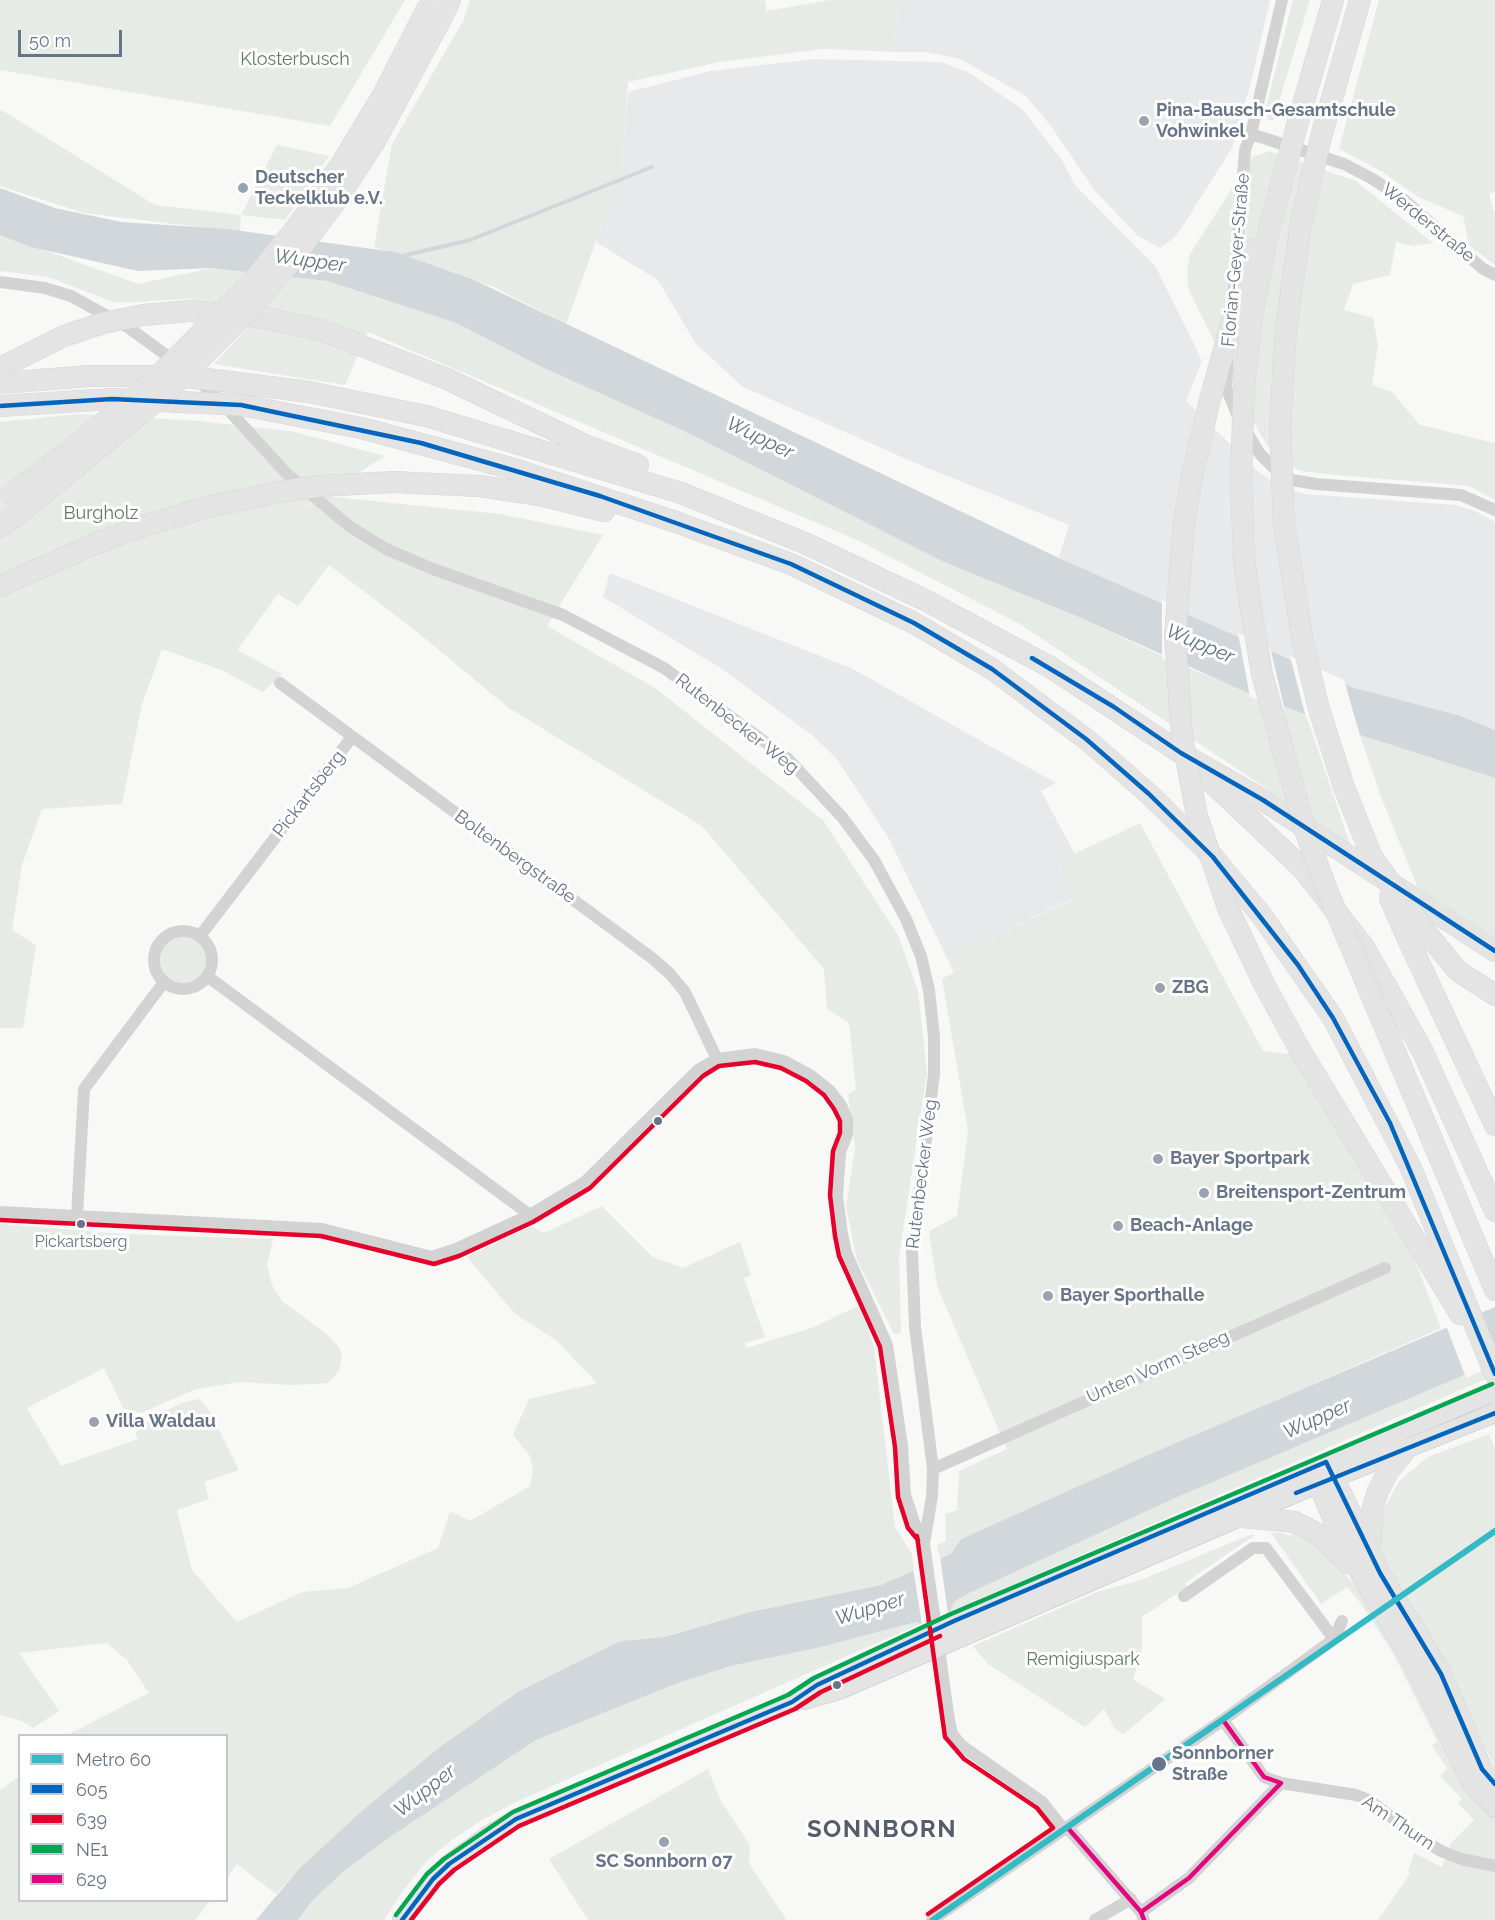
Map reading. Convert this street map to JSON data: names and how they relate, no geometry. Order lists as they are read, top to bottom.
{
  "streets": {
    "street": [
      "Werderstraße",
      "Florian-Geyer-Straße",
      "Rutenbecker Weg",
      "Pickartsberg",
      "Boltenbergstraße",
      "Unten Vorm Steeg",
      "Am Thurn"
    ]
  },
  "crossings": [
    ["Werderstraße", "Florian-Geyer-Straße"],
    ["Rutenbecker Weg", "Unten Vorm Steeg"],
    ["Pickartsberg", "Boltenbergstraße"]
  ],
  "districts": ["SONNBORN"],
  "water": ["Wupper"],
  "parks": ["Klosterbusch", "Burgholz", "Remigiuspark"],
  "places": [
    "Pina-Bausch-Gesamtschule Vohwinkel",
    "Deutscher Teckelklub e.V.",
    "ZBG",
    "Bayer Sportpark",
    "Breitensport-Zentrum",
    "Pickartsberg",
    "Beach-Anlage",
    "Bayer Sporthalle",
    "Villa Waldau",
    "Sonnborner Straße",
    "SC Sonnborn 07"
  ],
  "lines": [
    "transit line 605",
    "transit line 639",
    "transit line NE1",
    "metro line 60",
    "transit line 629"
  ],
  "legend": [
    "Metro 60",
    "605",
    "639",
    "NE1",
    "629"
  ],
  "scale_bar": "50 m"
}
